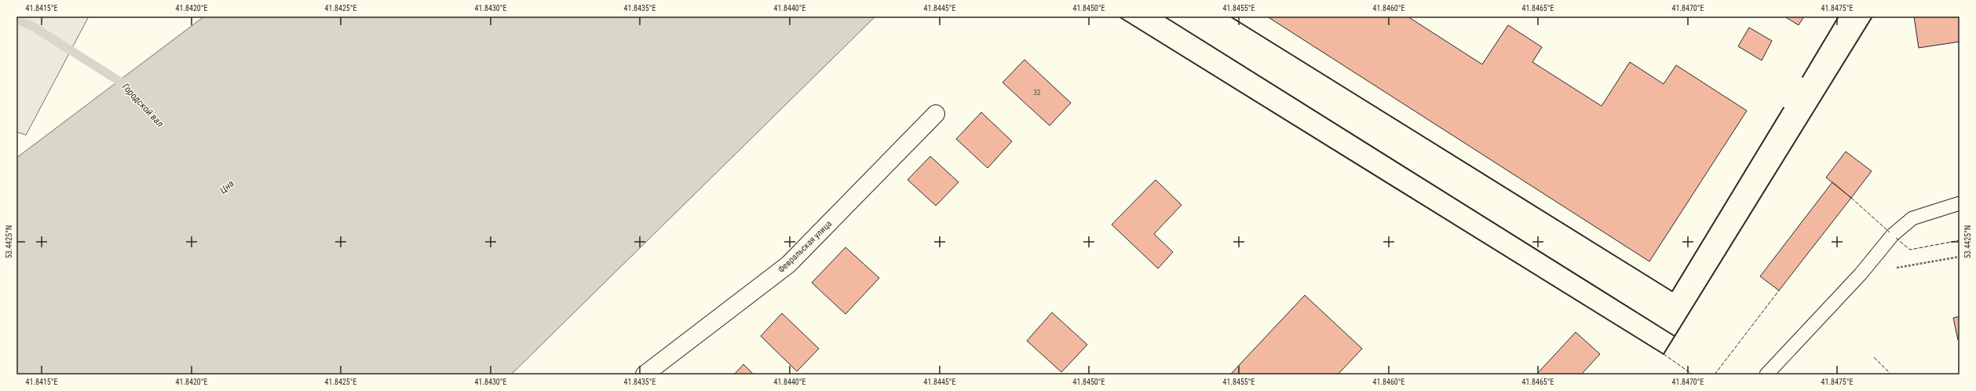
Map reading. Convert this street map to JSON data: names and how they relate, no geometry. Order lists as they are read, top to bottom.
{
  "streets": {
    "street": ["Февральская улица"]
  },
  "water": ["Городской вал", "Цна"],
  "house_numbers": ["32"],
  "coordinates": [
    "41.8415°E",
    "41.8420°E",
    "41.8425°E",
    "41.8430°E",
    "41.8435°E",
    "41.8440°E",
    "41.8445°E",
    "41.8450°E",
    "41.8455°E",
    "41.8460°E",
    "41.8465°E",
    "41.8470°E",
    "41.8475°E",
    "53.4425°N"
  ]
}
